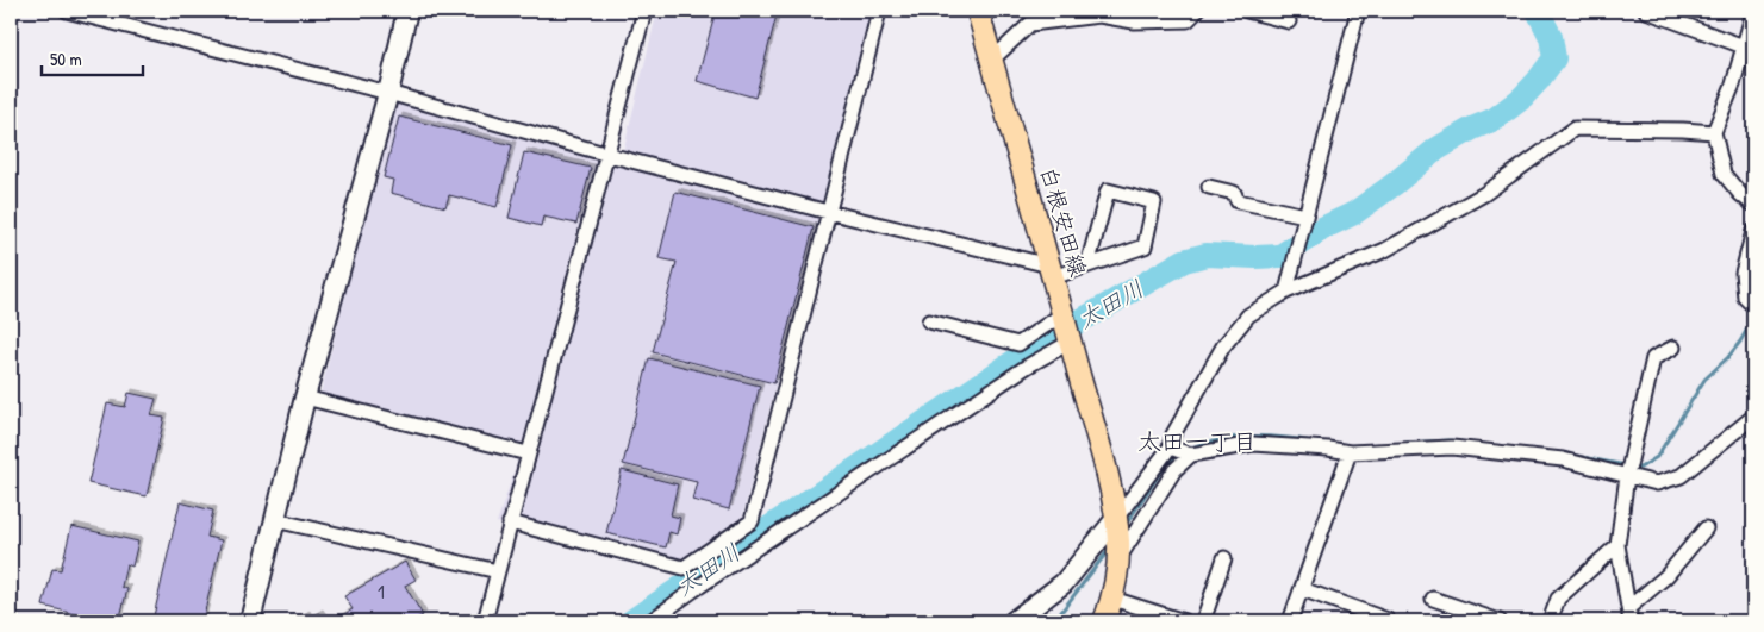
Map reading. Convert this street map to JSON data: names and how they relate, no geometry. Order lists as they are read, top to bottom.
{
  "streets": {
    "main road": ["白根安田線"]
  },
  "districts": ["太田一丁目"],
  "water": ["太田川"],
  "house_numbers": ["1"],
  "scale_bar": "50 m"
}
